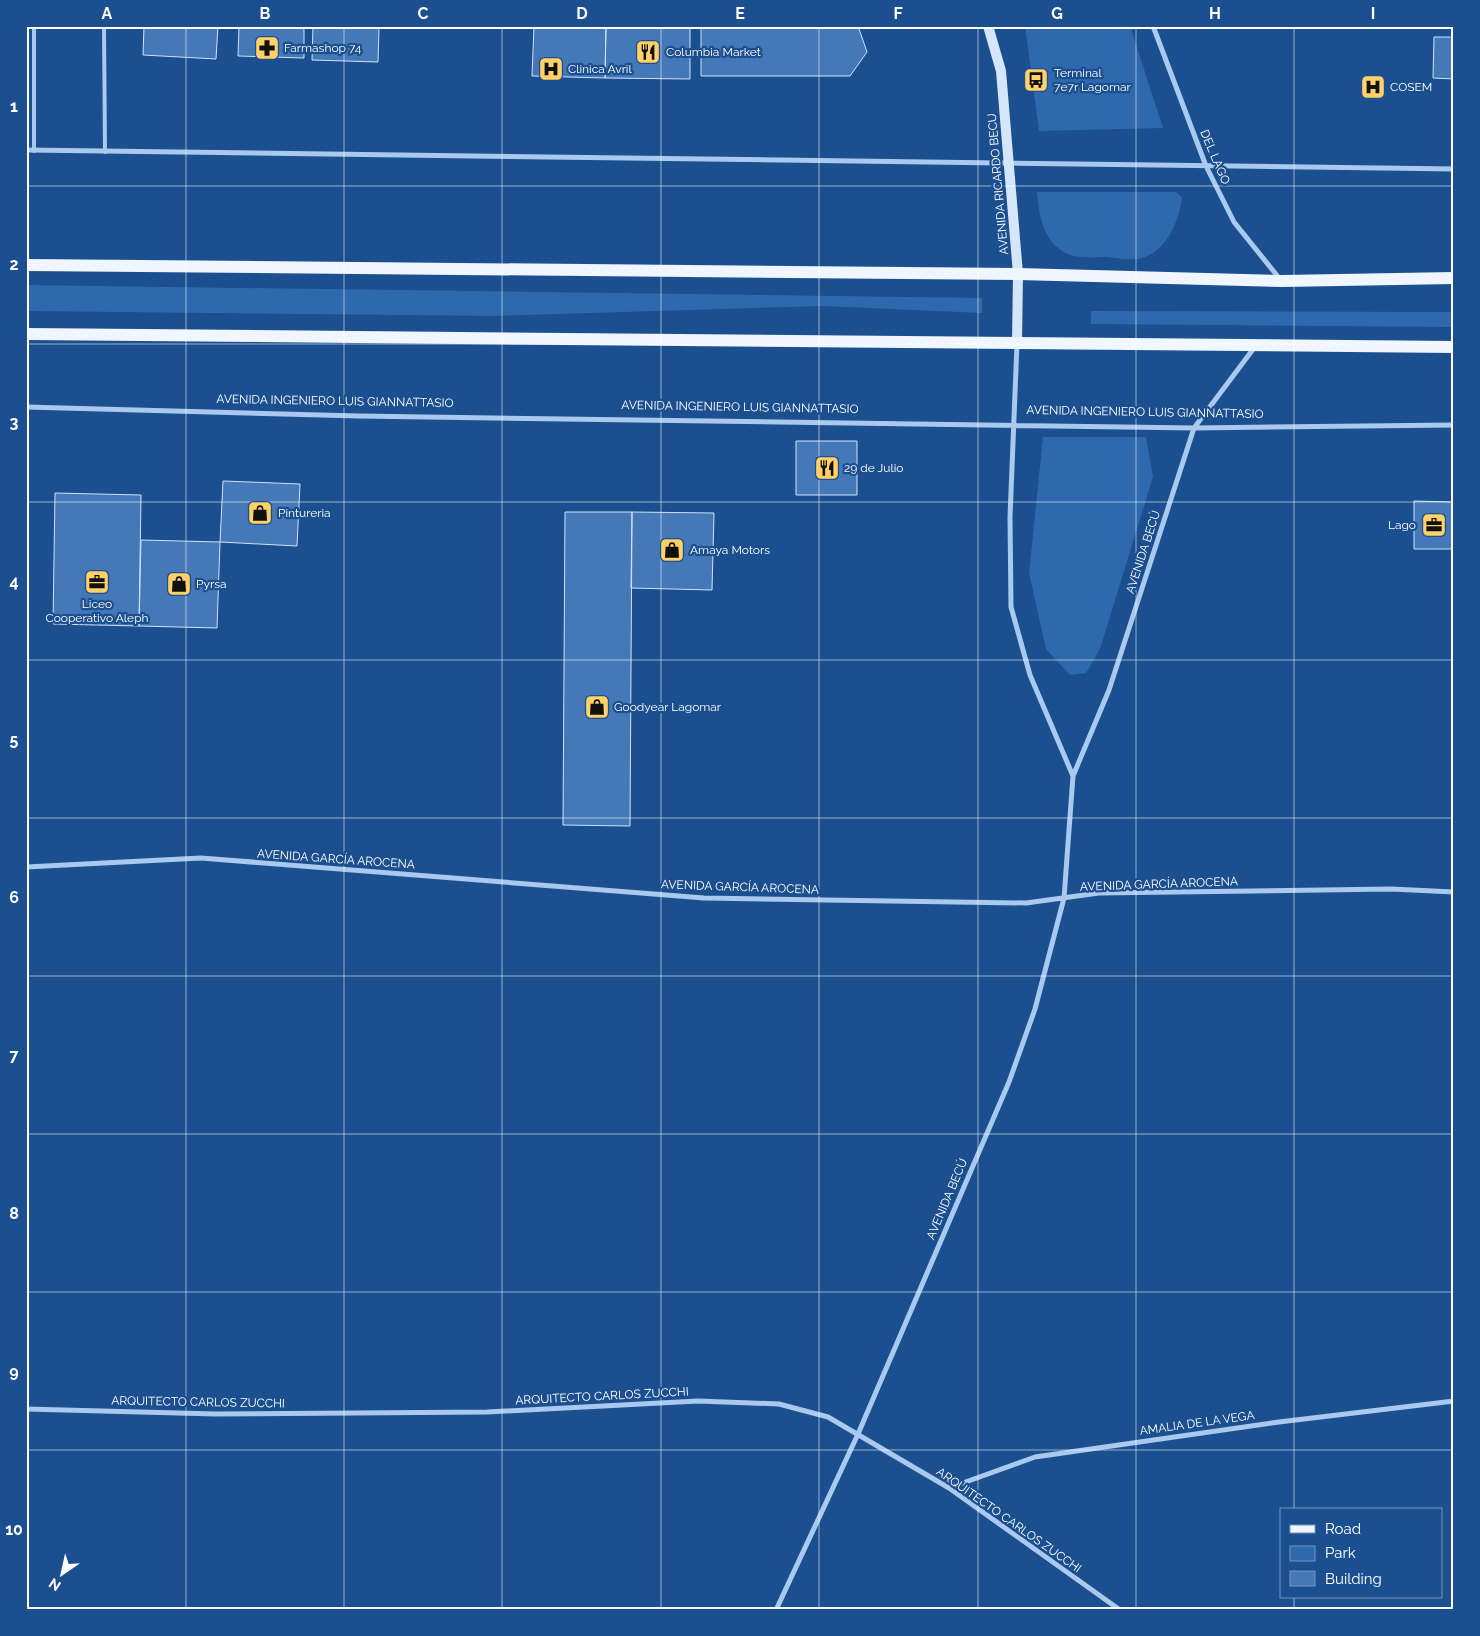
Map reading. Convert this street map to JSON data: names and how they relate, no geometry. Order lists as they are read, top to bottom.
{
  "streets": {
    "street": [
      "DEL LAGO",
      "AVENIDA RICARDO BECU",
      "AVENIDA INGENIERO LUIS GIANNATTASIO",
      "AVENIDA BECÚ",
      "AVENIDA GARCÍA AROCENA",
      "ARQUITECTO CARLOS ZUCCHI",
      "AMALIA DE LA VEGA"
    ]
  },
  "crossings": [
    ["AVENIDA RICARDO BECU", "AVENIDA BECÚ"],
    ["AVENIDA INGENIERO LUIS GIANNATTASIO", "AVENIDA BECÚ"],
    ["AVENIDA BECÚ", "AVENIDA GARCÍA AROCENA"],
    ["AVENIDA BECÚ", "ARQUITECTO CARLOS ZUCCHI"],
    ["ARQUITECTO CARLOS ZUCCHI", "AMALIA DE LA VEGA"]
  ],
  "places": {
    "pharmacy": ["Farmashop 74"],
    "restaurant": ["Columbia Market", "29 de Julio"],
    "hospital": ["Clinica Avril", "COSEM"],
    "bus stop": ["Terminal 7e7r Lagomar"],
    "shop": [
      "Pintureria",
      "Amaya Motors",
      "Pyrsa",
      "Goodyear Lagomar"
    ],
    "office": ["Lago", "Liceo Cooperativo Aleph"]
  },
  "legend": ["Road", "Park", "Building"],
  "north": "bottom left",
  "grid": {
    "columns": [
      "A",
      "B",
      "C",
      "D",
      "E",
      "F",
      "G",
      "H",
      "I"
    ],
    "rows": [
      "1",
      "2",
      "3",
      "4",
      "5",
      "6",
      "7",
      "8",
      "9",
      "10"
    ]
  }
}
